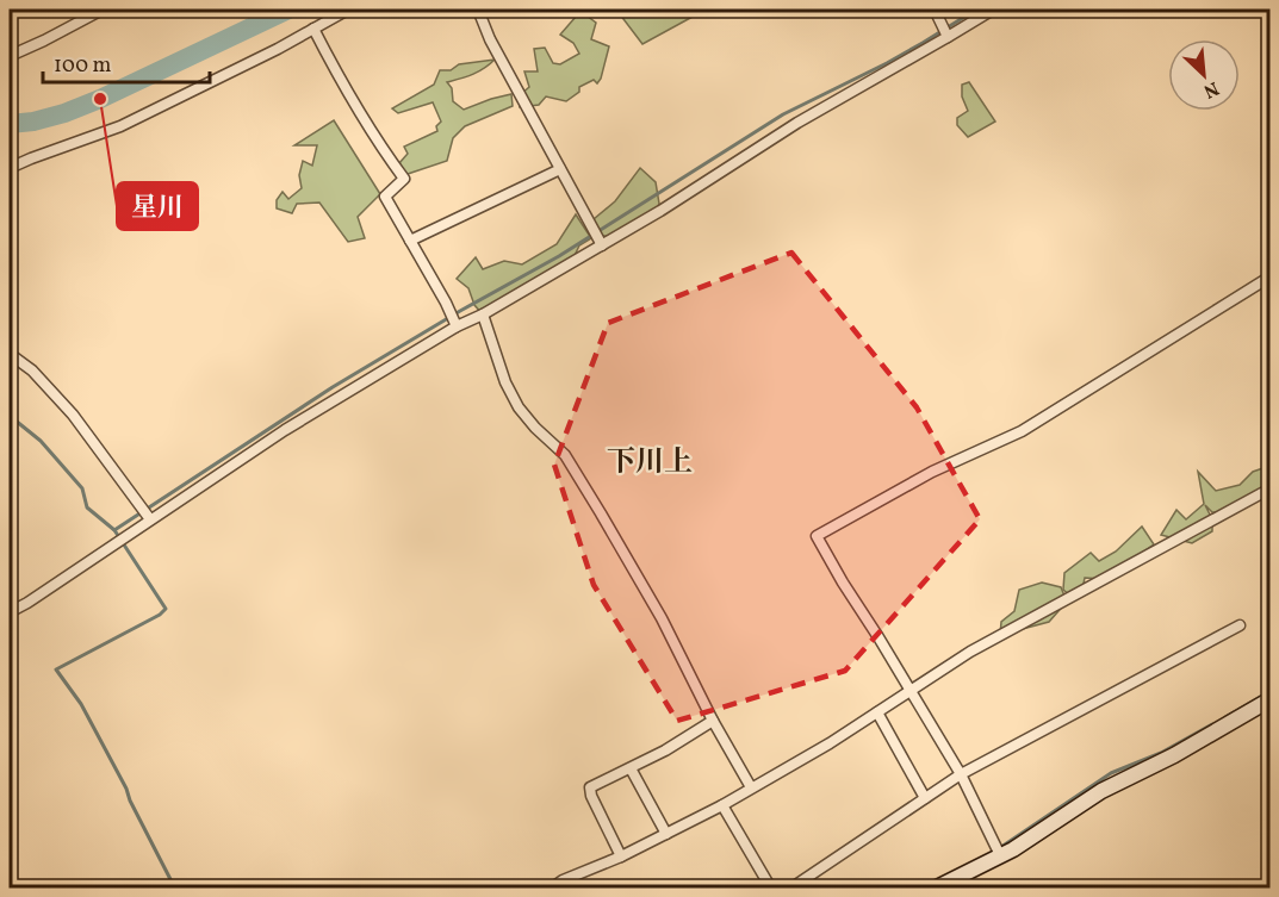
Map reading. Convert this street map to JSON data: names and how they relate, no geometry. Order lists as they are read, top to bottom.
{
  "districts": ["下川上"],
  "places": ["星川"],
  "scale_bar": "100 m",
  "north": "bottom right"
}
